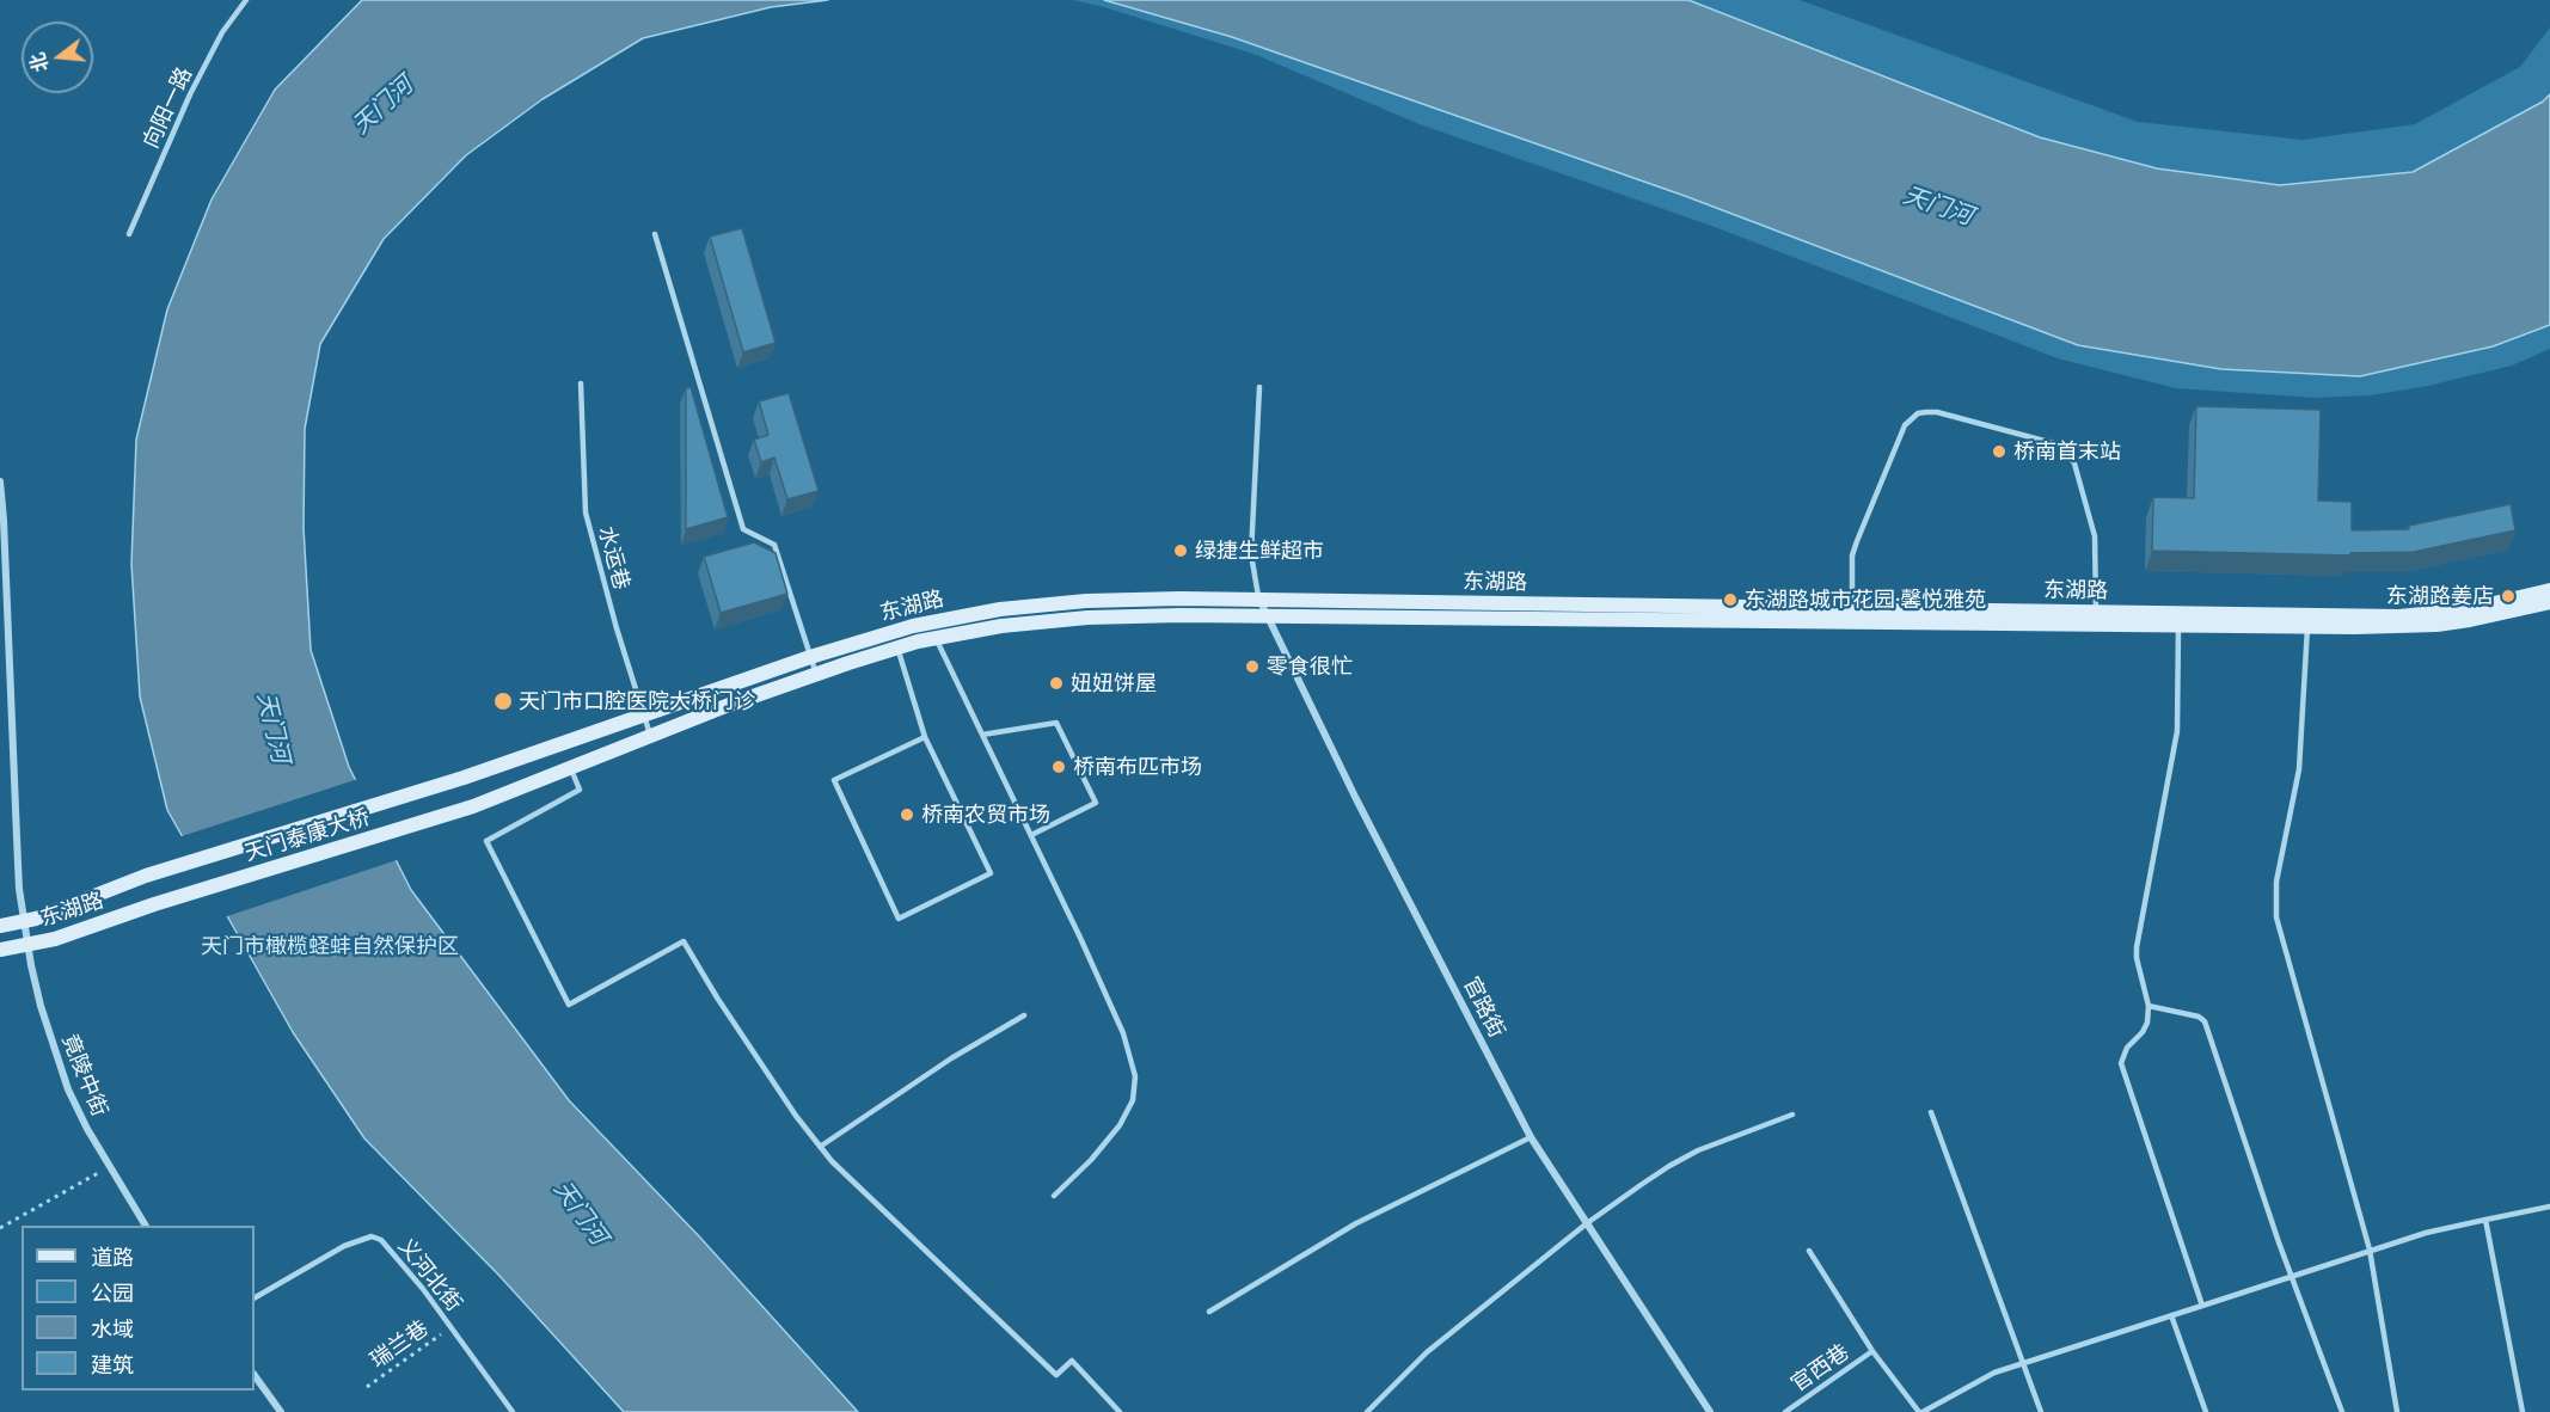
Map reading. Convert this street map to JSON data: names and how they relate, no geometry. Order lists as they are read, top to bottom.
{
  "streets": {
    "main road": ["东湖路", "天门泰康大桥"],
    "street": ["官路街", "竟陵中街"],
    "lane": [
      "向阳一路",
      "水运巷",
      "义河北街",
      "官西巷"
    ],
    "path": ["瑞兰巷"]
  },
  "crossings": [
    ["水运巷", "东湖路"],
    ["东湖路", "天门泰康大桥"],
    ["东湖路", "官路街"],
    ["东湖路", "竟陵中街"],
    ["义河北街", "瑞兰巷"]
  ],
  "water": ["天门河"],
  "parks": ["天门市橄榄蛏蚌自然保护区"],
  "places": [
    "桥南首末站",
    "绿捷生鲜超市",
    "东湖路姜店",
    "东湖路城市花园·馨悦雅苑",
    "零食很忙",
    "妞妞饼屋",
    "天门市口腔医院大桥门诊",
    "桥南布匹市场",
    "桥南农贸市场"
  ],
  "legend": [
    "道路",
    "公园",
    "水域",
    "建筑"
  ],
  "north": "left"
}
